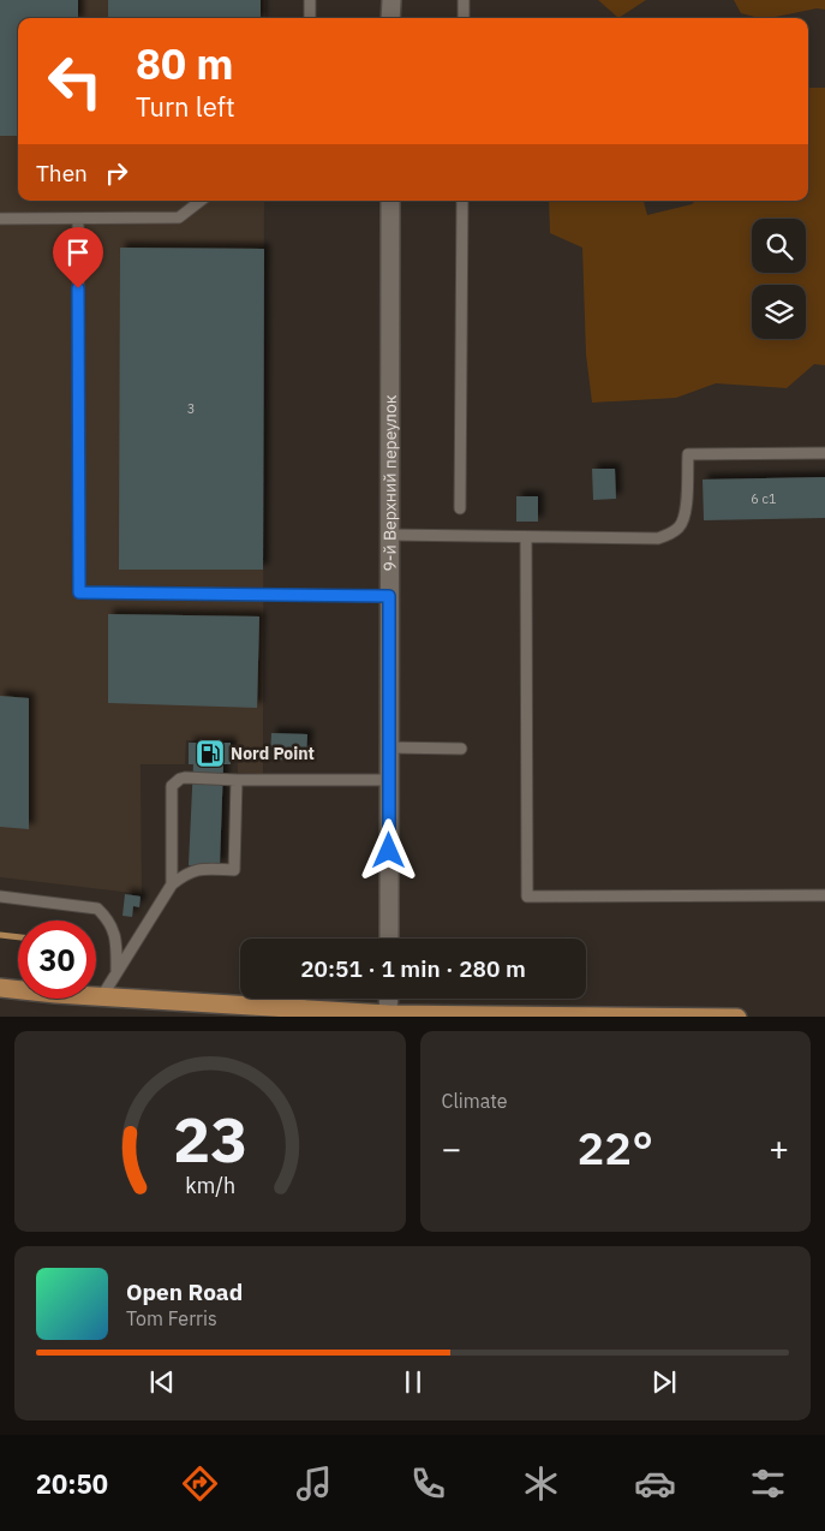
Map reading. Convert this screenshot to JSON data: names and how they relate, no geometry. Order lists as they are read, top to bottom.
{
  "streets": {
    "street": ["9-й Верхний переулок"]
  },
  "places": {
    "fuel station": ["Nord Point"]
  },
  "house_numbers": ["3", "6 с1"],
  "page": {
    "turn": ["80 m", "Turn left"],
    "then": "Then",
    "limit": "30",
    "trip": "20:51 · 1 min · 280 m",
    "tile": "Climate",
    "heat": ["−", "22°", "+"],
    "song": ["Open Road", "Tom Ferris"],
    "tabs": "20:50",
    "gauge": ["23", "km/h"]
  }
}
